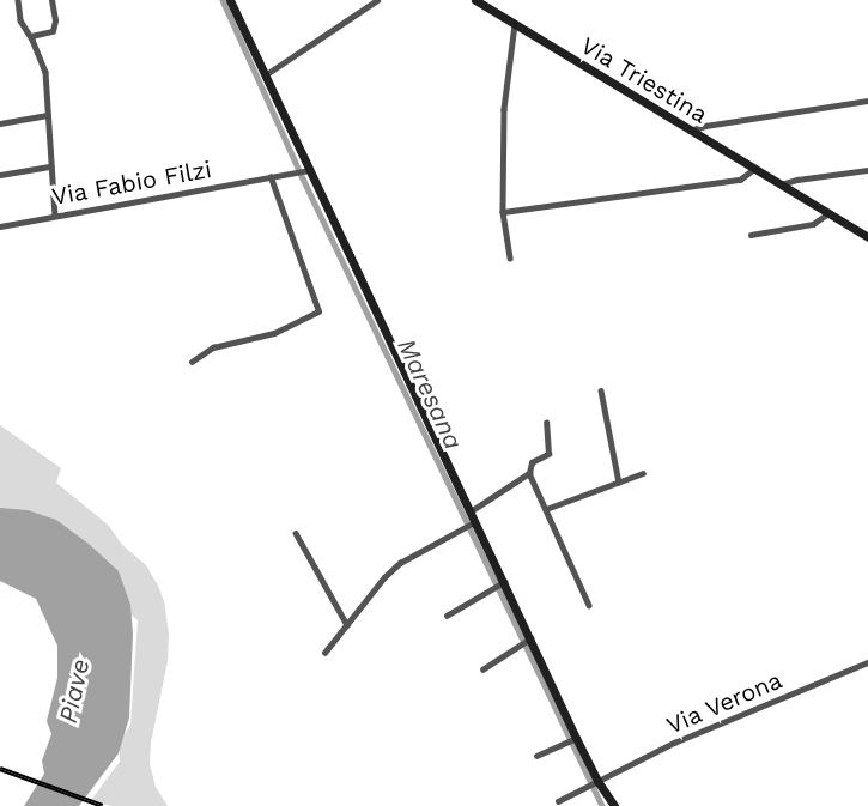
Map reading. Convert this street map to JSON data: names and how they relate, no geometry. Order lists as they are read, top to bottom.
{
  "streets": {
    "street": ["Via Triestina", "Via Fabio Filzi", "Via Verona"]
  },
  "water": ["Maresana", "Piave"]
}
